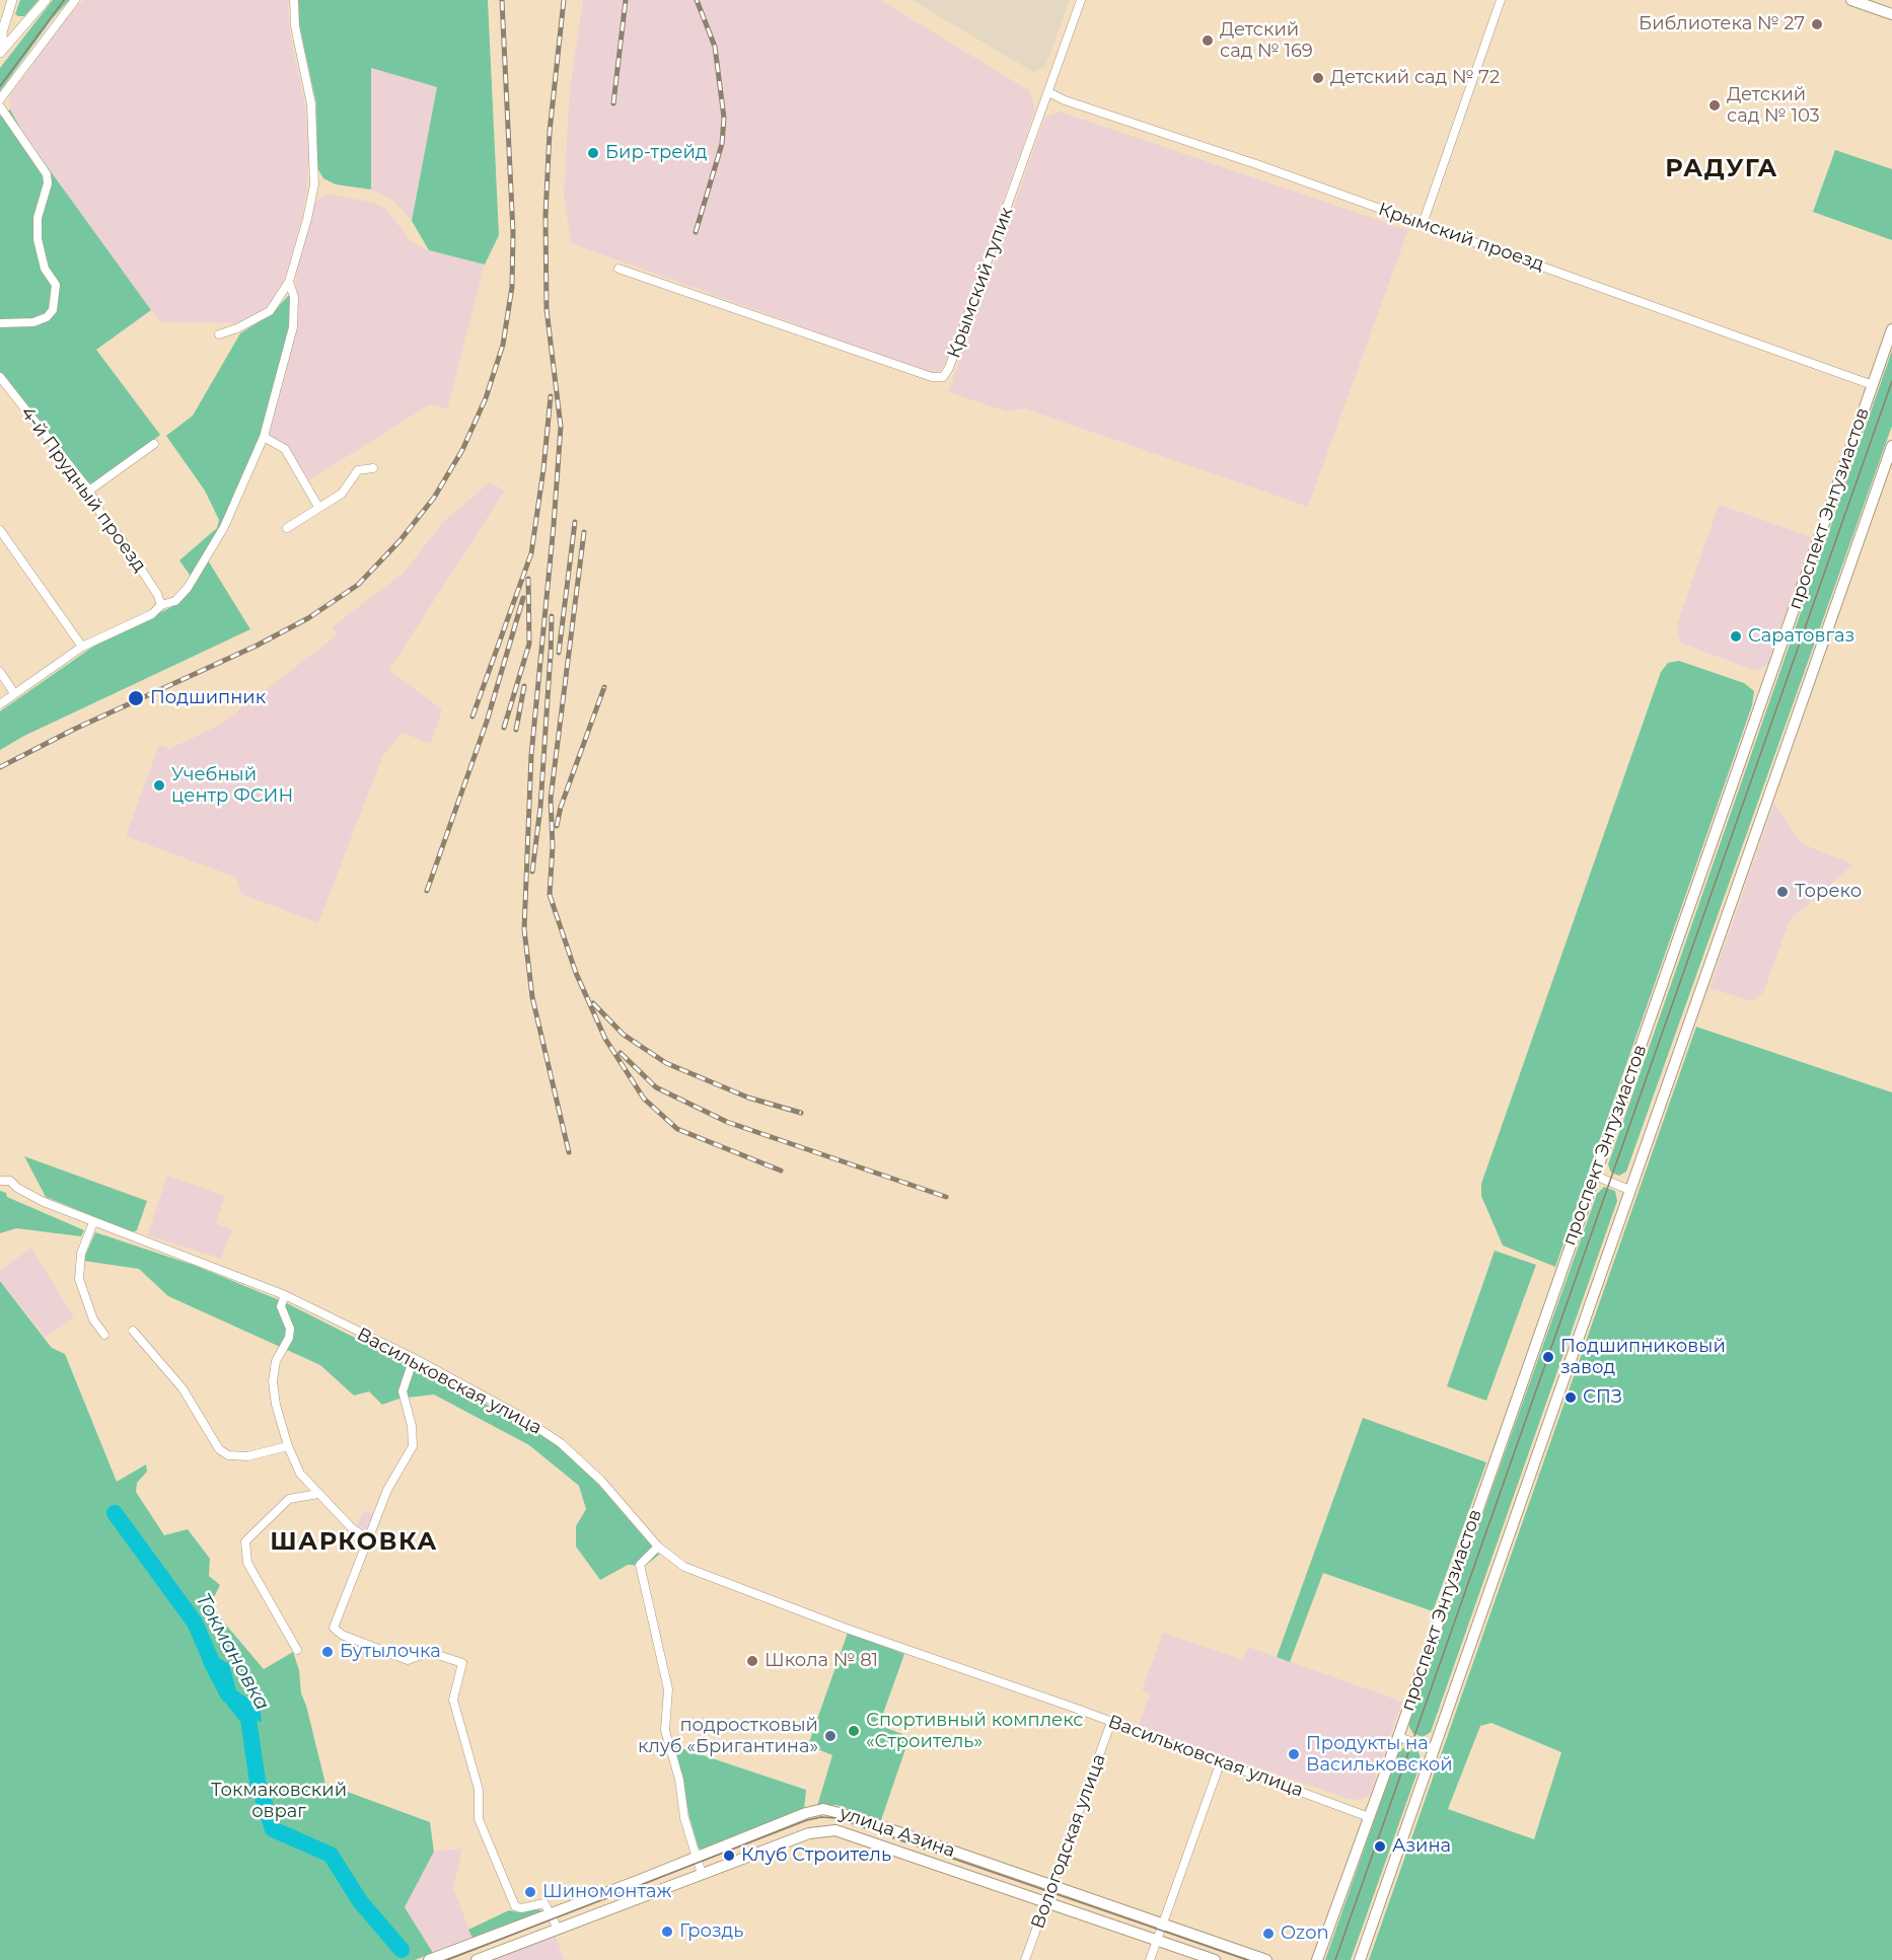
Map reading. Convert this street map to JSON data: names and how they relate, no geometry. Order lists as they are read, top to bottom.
{
  "streets": {
    "main road": ["проспект Энтузиастов", "улица Азина"],
    "street": [
      "Крымский проезд",
      "Крымский тупик",
      "4-й Прудный проезд",
      "Васильковская улица",
      "Вологодская улица"
    ]
  },
  "crossings": [
    ["Крымский проезд", "Крымский тупик"],
    ["Крымский проезд", "проспект Энтузиастов"],
    ["проспект Энтузиастов", "Васильковская улица"],
    ["Васильковская улица", "Вологодская улица"],
    ["улица Азина", "Вологодская улица"]
  ],
  "districts": ["РАДУГА", "ШАРКОВКА"],
  "water": ["Токмановка"],
  "parks": ["Токмаковский овраг"],
  "places": [
    "Библиотека № 27",
    "Детский сад № 169",
    "Детский сад № 72",
    "Детский сад № 103",
    "Бир-трейд",
    "Саратовгаз",
    "Подшипник",
    "Учебный центр ФСИН",
    "Тореко",
    "Подшипниковый завод",
    "СПЗ",
    "Бутылочка",
    "Школа № 81",
    "Спортивный комплекс «Строитель»",
    "подростковый клуб «Бригантина»",
    "Продукты на Васильковской",
    "Азина",
    "Клуб Строитель",
    "Шиномонтаж",
    "Гроздь",
    "Ozon"
  ]
}
